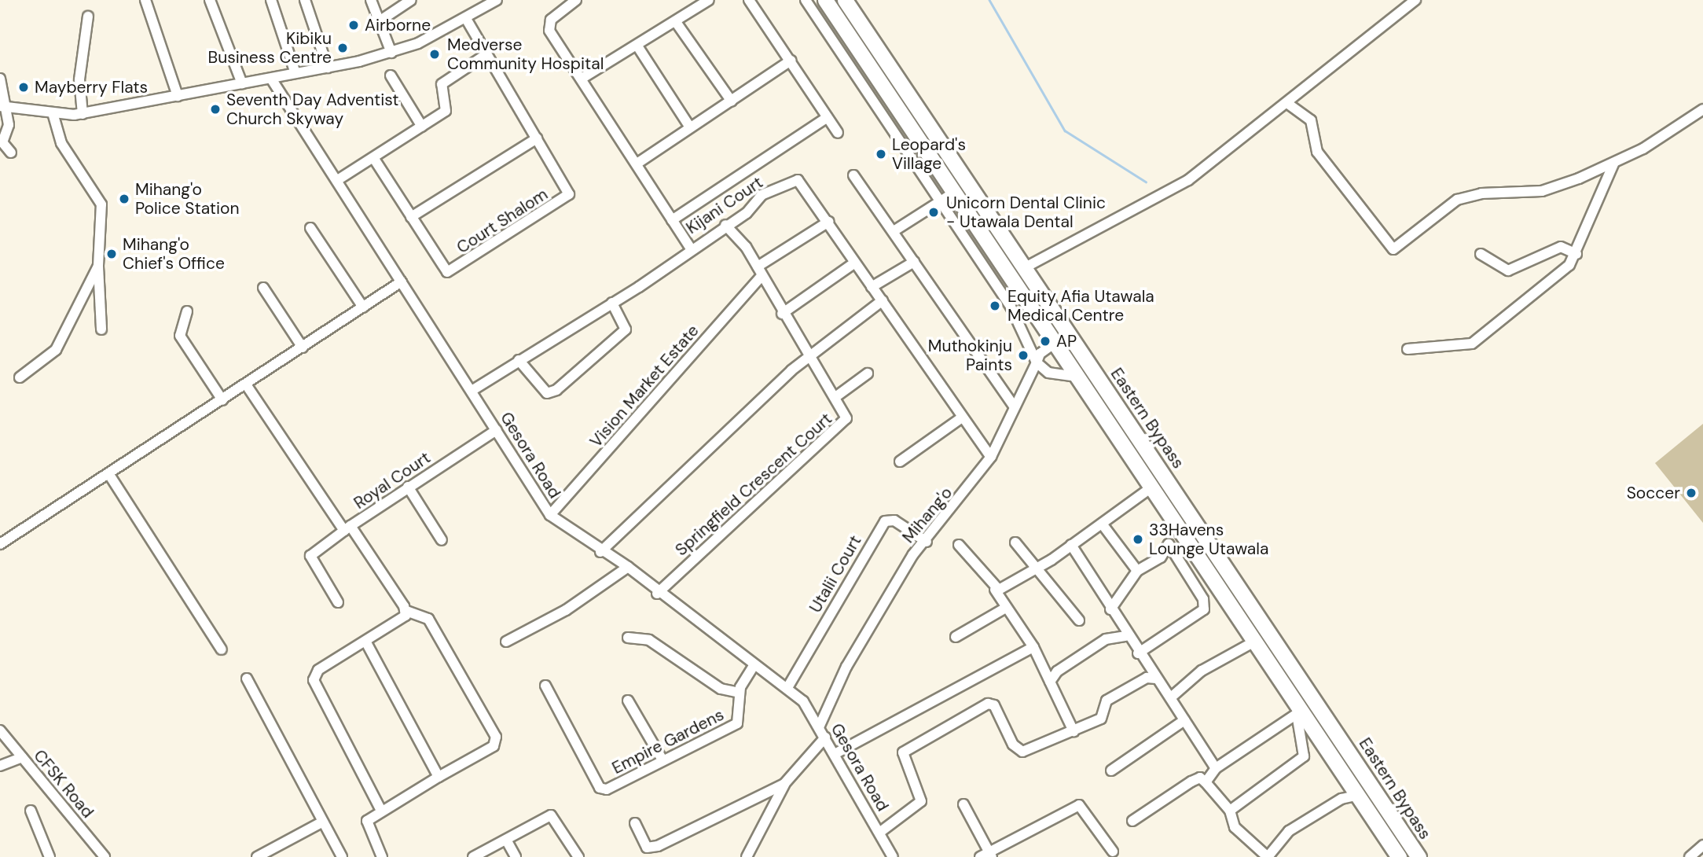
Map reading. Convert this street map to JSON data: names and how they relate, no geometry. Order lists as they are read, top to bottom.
{
  "streets": {
    "main road": ["Eastern Bypass"],
    "street": [
      "Kijani Court",
      "Court Shalom",
      "Vision Market Estate",
      "Gesora Road",
      "Royal Court",
      "Springfield Crescent Court",
      "Mihang'o",
      "Utalii Court",
      "Empire Gardens",
      "CFSK Road"
    ]
  },
  "crossings": [
    ["Kijani Court", "Gesora Road"],
    ["Kijani Court", "Springfield Crescent Court"],
    ["Kijani Court", "Mihang'o"],
    ["Vision Market Estate", "Gesora Road"],
    ["Vision Market Estate", "Springfield Crescent Court"],
    ["Eastern Bypass", "Mihang'o"],
    ["Gesora Road", "Royal Court"],
    ["Gesora Road", "Springfield Crescent Court"],
    ["Gesora Road", "Mihang'o"],
    ["Gesora Road", "Utalii Court"],
    ["Gesora Road", "Empire Gardens"],
    ["Mihang'o", "Utalii Court"]
  ],
  "places": [
    "Airborne",
    "Kibiku Business Centre",
    "Medverse Community Hospital",
    "Mayberry Flats",
    "Seventh Day Adventist Church Skyway",
    "Leopard's Village",
    "Mihang'o Police Station",
    "Unicorn Dental Clinic - Utawala Dental",
    "Mihang'o Chief's Office",
    "Equity Afia Utawala Medical Centre",
    "AP",
    "Muthokinju Paints",
    "Soccer",
    "33Havens Lounge Utawala"
  ]
}
